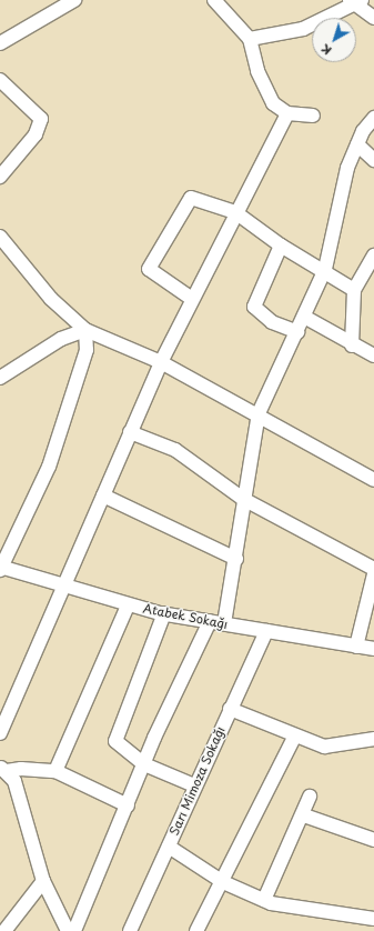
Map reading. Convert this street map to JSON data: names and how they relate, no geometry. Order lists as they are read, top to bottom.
{
  "streets": {
    "street": ["Atabek Sokağı", "Sarı Mimoza Sokağı"]
  },
  "crossings": [
    ["Atabek Sokağı", "Sarı Mimoza Sokağı"]
  ],
  "north": "bottom left"
}
